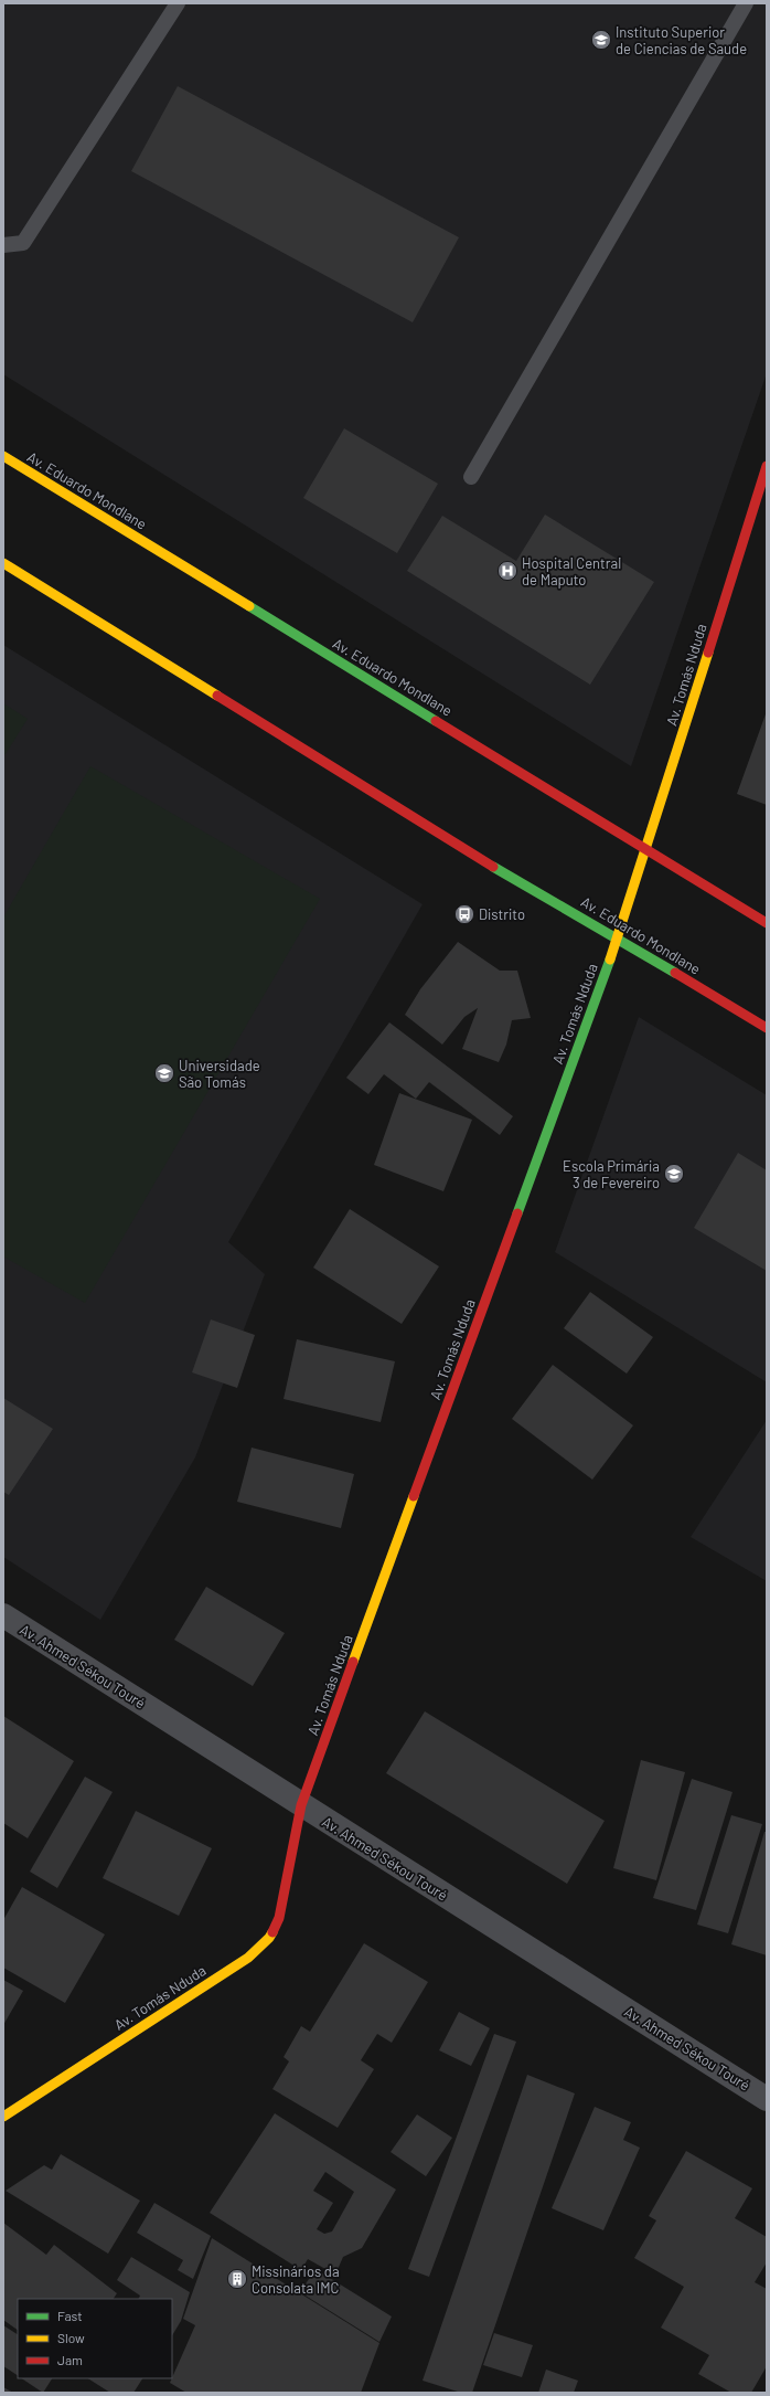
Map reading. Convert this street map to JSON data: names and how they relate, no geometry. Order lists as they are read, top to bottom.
{
  "streets": {
    "street": ["Av. Eduardo Mondlane", "Av. Tomás Nduda", "Av. Ahmed Sékou Touré"]
  },
  "crossings": [
    ["Av. Eduardo Mondlane", "Av. Tomás Nduda"],
    ["Av. Tomás Nduda", "Av. Ahmed Sékou Touré"]
  ],
  "places": {
    "school or university": ["Instituto Superior de Ciencias de Saude", "Universidade São Tomás", "Escola Primária 3 de Fevereiro"],
    "hospital": ["Hospital Central de Maputo"],
    "bus stop": ["Distrito"],
    "building": ["Missinários da Consolata IMC"]
  },
  "legend": ["Fast", "Slow", "Jam"]
}
